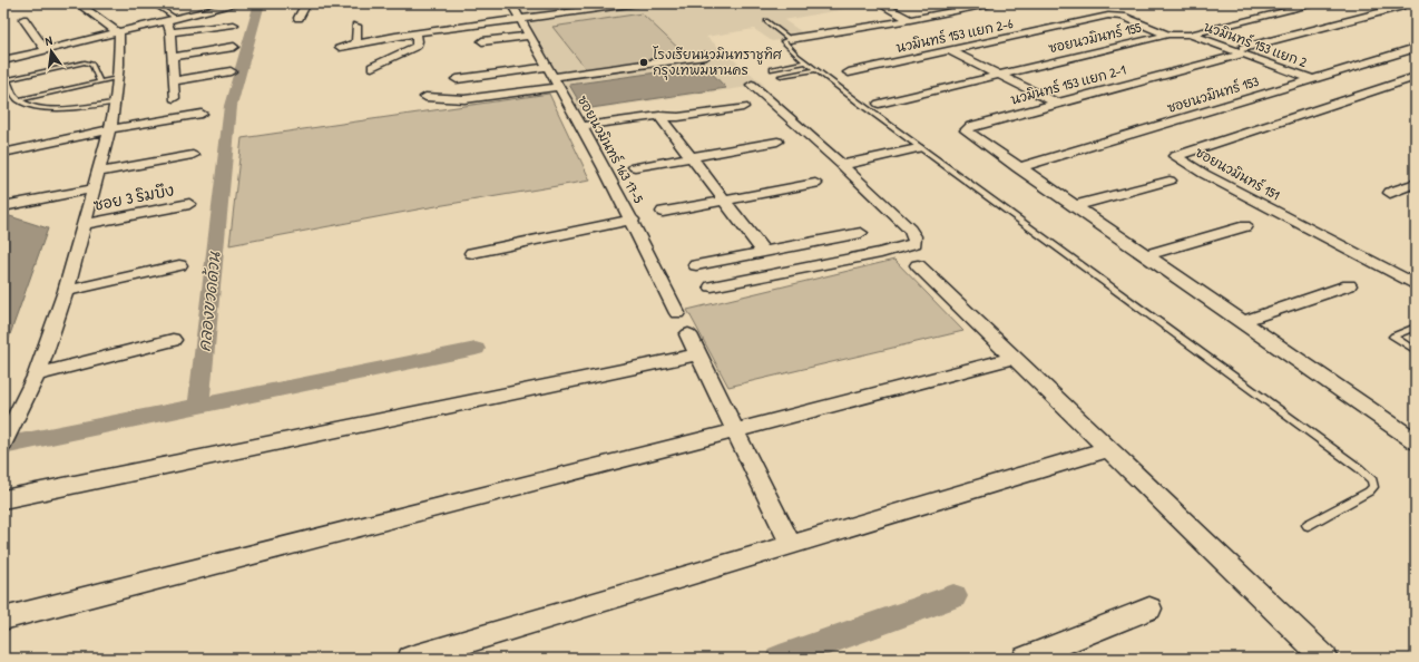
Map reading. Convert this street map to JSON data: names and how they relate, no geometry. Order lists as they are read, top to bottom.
{
  "streets": {
    "street": [
      "นวมินทร์ 153 แยก 2-6",
      "ซอยนวมินทร์ 155",
      "นวมินทร์ 153 แยก 2",
      "นวมินทร์ 153 แยก 2-1",
      "ซอยนวมินทร์ 153",
      "ซอยนวมินทร์ 163 17-5",
      "ซอยนวมินทร์ 151",
      "ซอย 3 ริมบึง"
    ]
  },
  "crossings": [
    ["นวมินทร์ 153 แยก 2-6", "ซอยนวมินทร์ 155"],
    ["ซอยนวมินทร์ 155", "นวมินทร์ 153 แยก 2"],
    ["นวมินทร์ 153 แยก 2", "นวมินทร์ 153 แยก 2-1"],
    ["นวมินทร์ 153 แยก 2", "ซอยนวมินทร์ 153"],
    ["นวมินทร์ 153 แยก 2-1", "ซอยนวมินทร์ 153"]
  ],
  "water": ["คลองขวดด้วน"],
  "places": ["โรงเรียนนวมินทราชูทิศ กรุงเทพมหานคร"],
  "north": "top"
}
